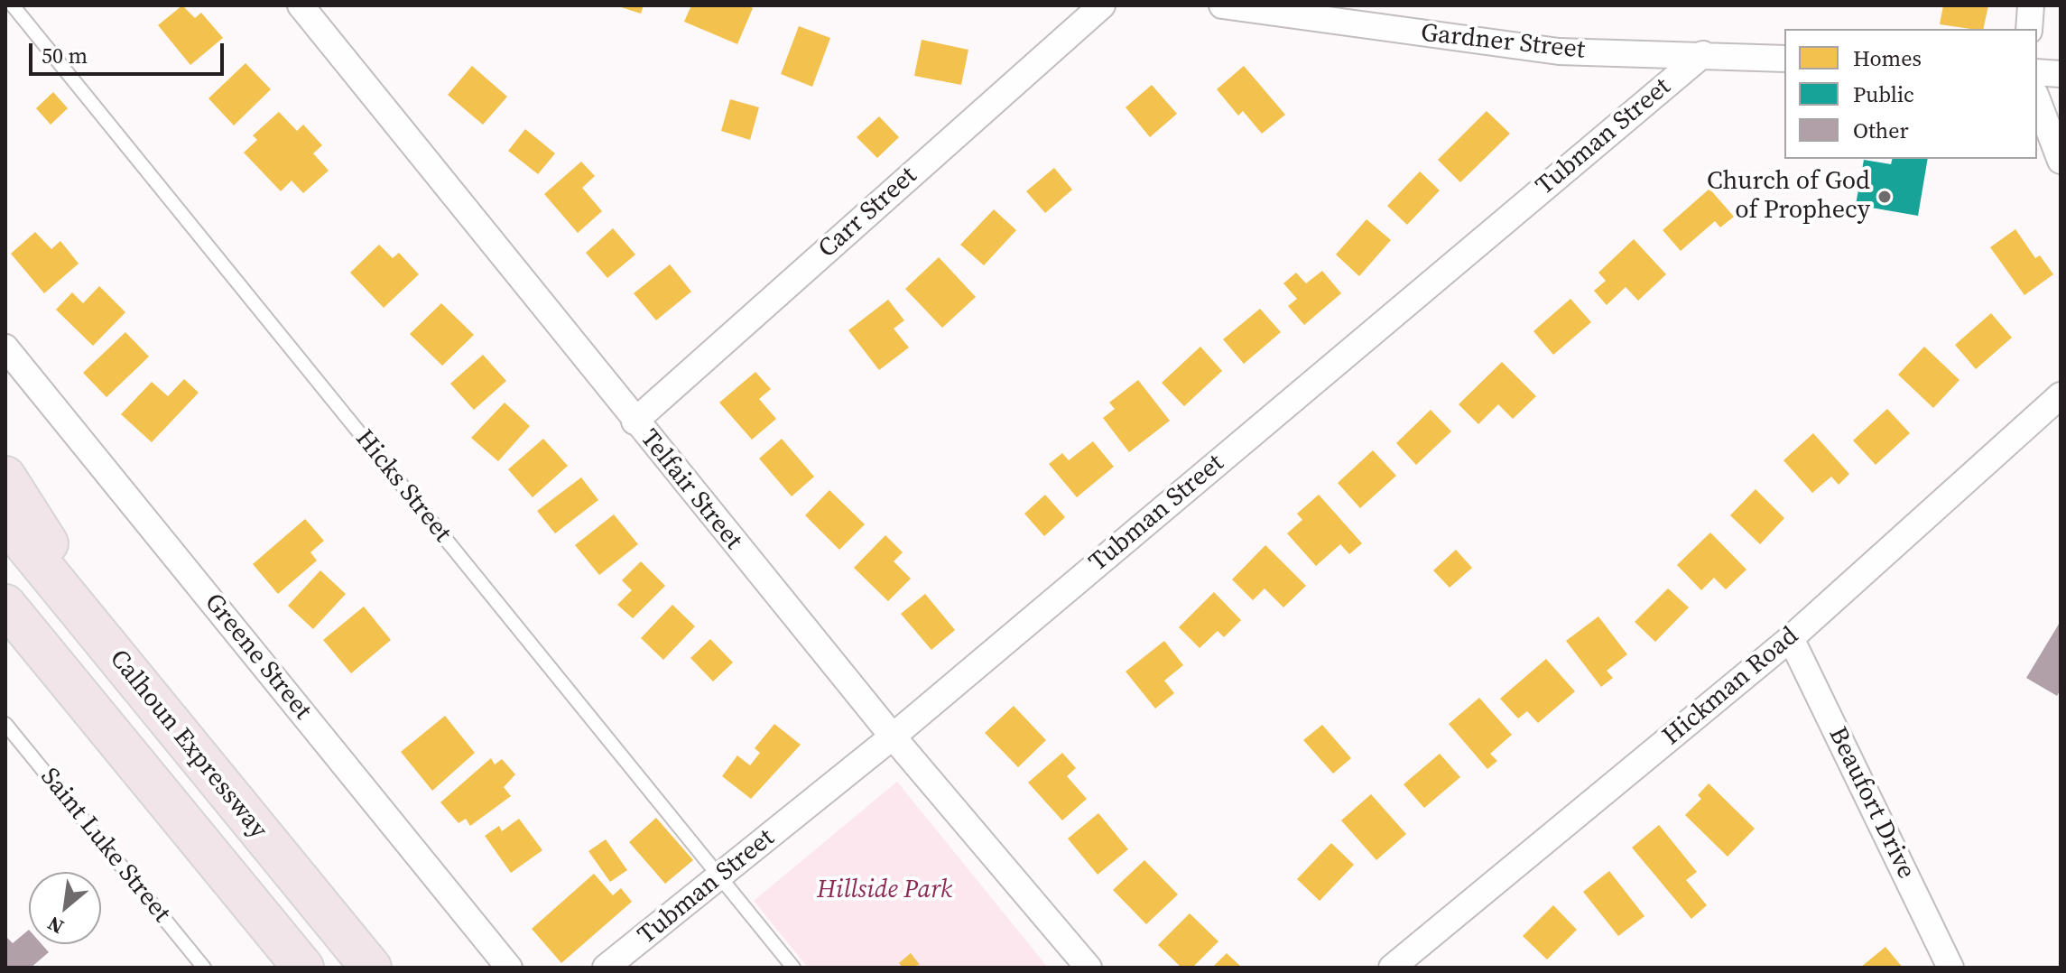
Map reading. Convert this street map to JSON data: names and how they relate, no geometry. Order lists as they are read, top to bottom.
{
  "streets": {
    "highway": ["Calhoun Expressway"],
    "street": [
      "Gardner Street",
      "Tubman Street",
      "Carr Street",
      "Telfair Street",
      "Greene Street",
      "Hickman Road",
      "Beaufort Drive"
    ],
    "lane": ["Hicks Street", "Saint Luke Street"]
  },
  "crossings": [
    ["Gardner Street", "Tubman Street"],
    ["Tubman Street", "Hicks Street"],
    ["Tubman Street", "Telfair Street"],
    ["Carr Street", "Telfair Street"],
    ["Hickman Road", "Beaufort Drive"]
  ],
  "parks": ["Hillside Park"],
  "places": ["Church of God of Prophecy"],
  "legend": ["Homes", "Public", "Other"],
  "scale_bar": "50 m",
  "north": "bottom left"
}
